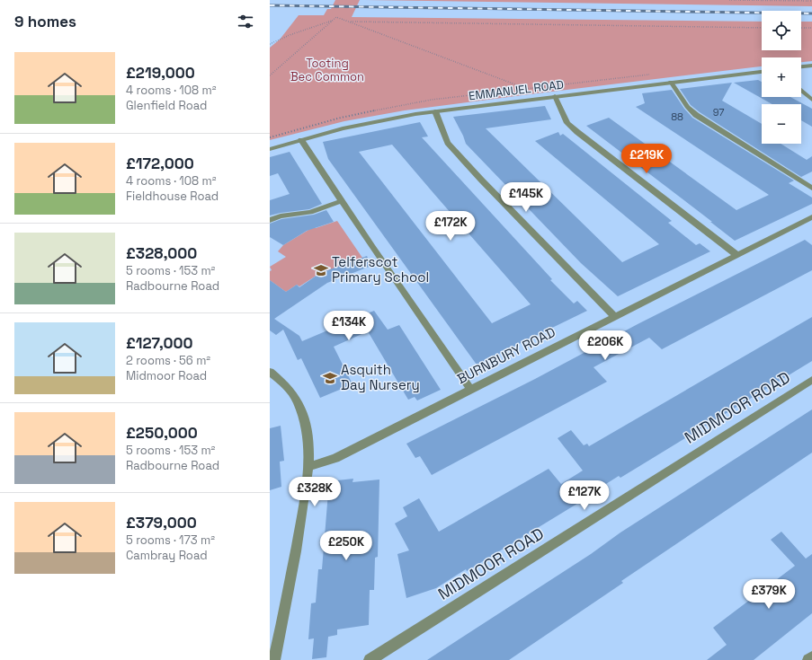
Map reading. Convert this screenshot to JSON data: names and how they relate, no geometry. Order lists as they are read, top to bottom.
{
  "streets": {
    "street": ["EMMANUEL ROAD", "BURNBURY ROAD", "MIDMOOR ROAD"]
  },
  "parks": ["Tooting Bec Common"],
  "places": {
    "school or university": ["Telferscot Primary School", "Asquith Day Nursery"]
  },
  "house_numbers": ["97", "88"],
  "page": {
    "heading": "9 homes",
    "map_buttons": ["+", "−"],
    "list": [
      {
        "name": "£219,000",
        "note": "4 rooms · 108 m² · Glenfield Road"
      },
      {
        "name": "£172,000",
        "note": "4 rooms · 108 m² · Fieldhouse Road"
      },
      {
        "name": "£328,000",
        "note": "5 rooms · 153 m² · Radbourne Road"
      },
      {
        "name": "£127,000",
        "note": "2 rooms · 56 m² · Midmoor Road"
      },
      {
        "name": "£250,000",
        "note": "5 rooms · 153 m² · Radbourne Road"
      },
      {
        "name": "£379,000",
        "note": "5 rooms · 173 m² · Cambray Road"
      }
    ],
    "price": [
      "£219K",
      "£145K",
      "£172K",
      "£134K",
      "£206K",
      "£328K",
      "£127K",
      "£250K",
      "£379K"
    ]
  }
}
